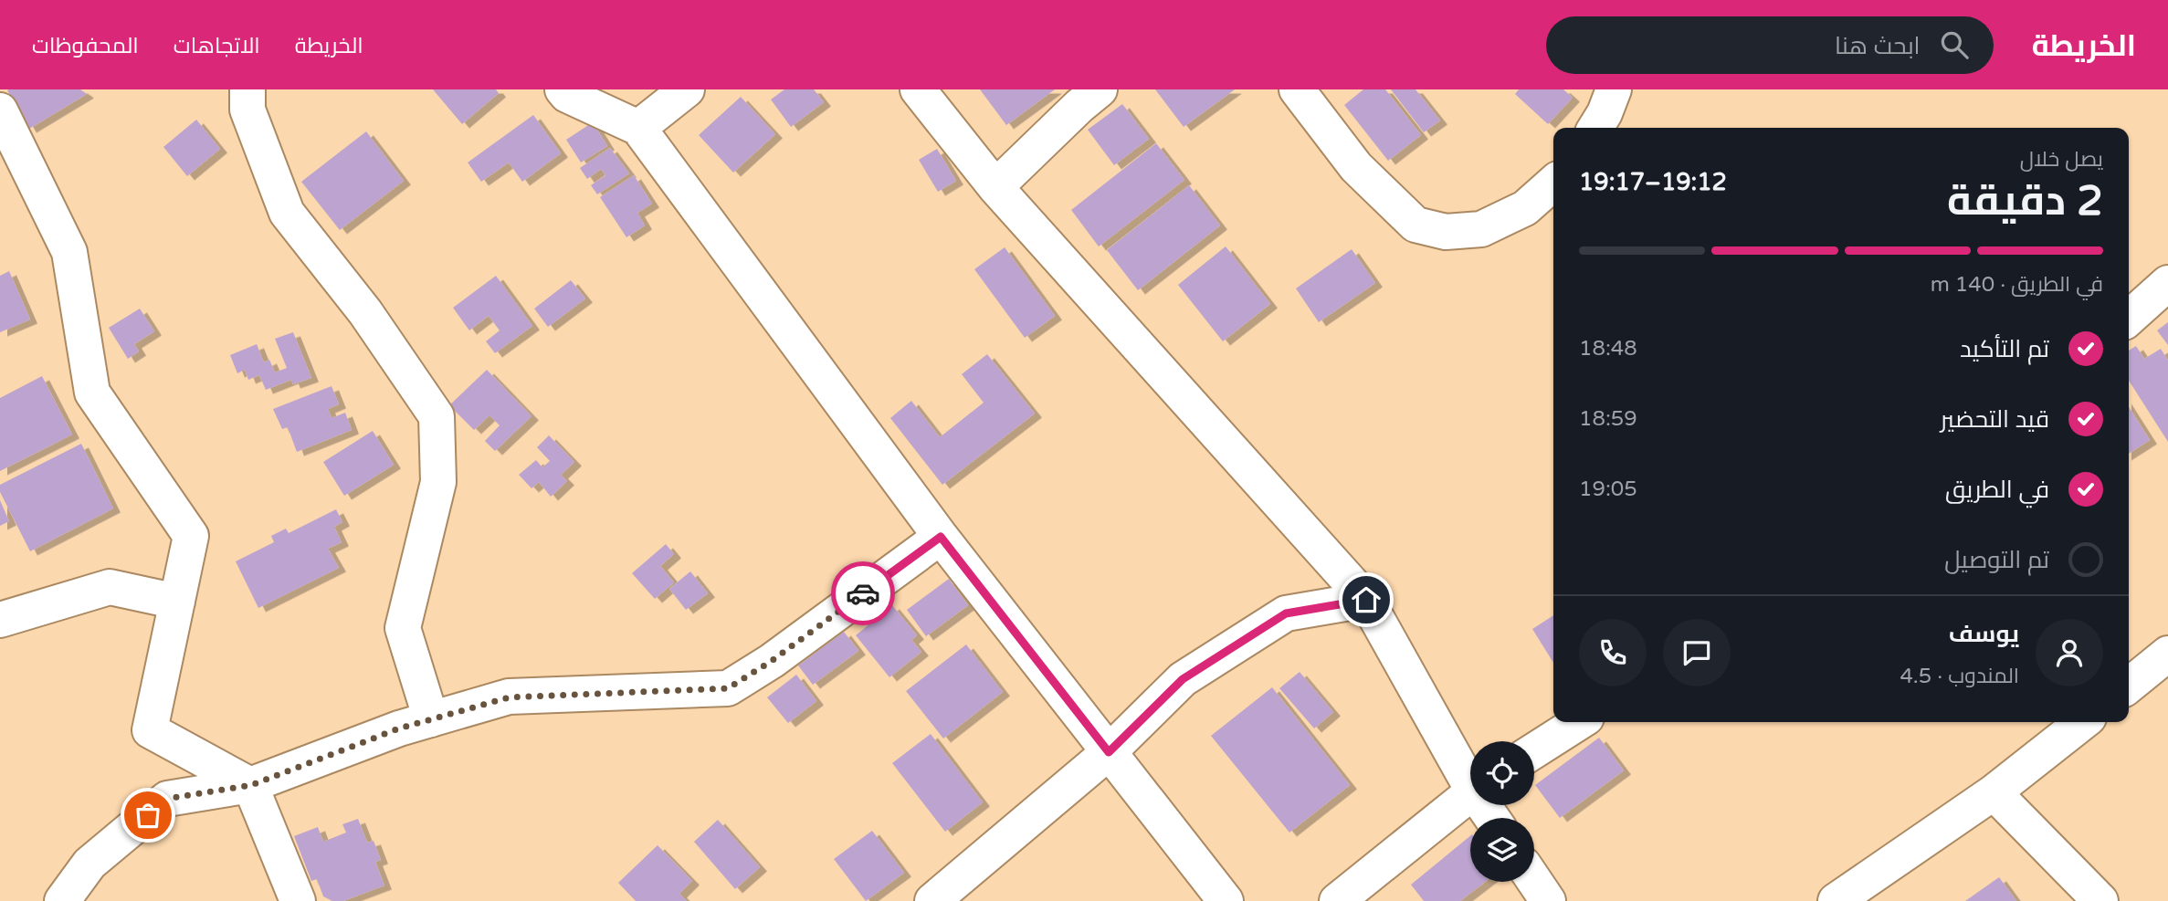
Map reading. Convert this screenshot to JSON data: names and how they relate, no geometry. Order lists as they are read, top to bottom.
{
  "page": {
    "header": "الخريطة",
    "search": "ابحث هنا",
    "nav": ["الخريطة", "الاتجاهات", "المحفوظات"],
    "heading": ["2 دقيقة", "يصل خلال", "19:12–19:17"],
    "panel": ["يوسف", "المندوب · 4.5"],
    "bar": "في الطريق · 140 m",
    "list": [
      ["تم التأكيد", "18:48"],
      ["قيد التحضير", "18:59"],
      ["في الطريق", "19:05"],
      "تم التوصيل"
    ]
  }
}
